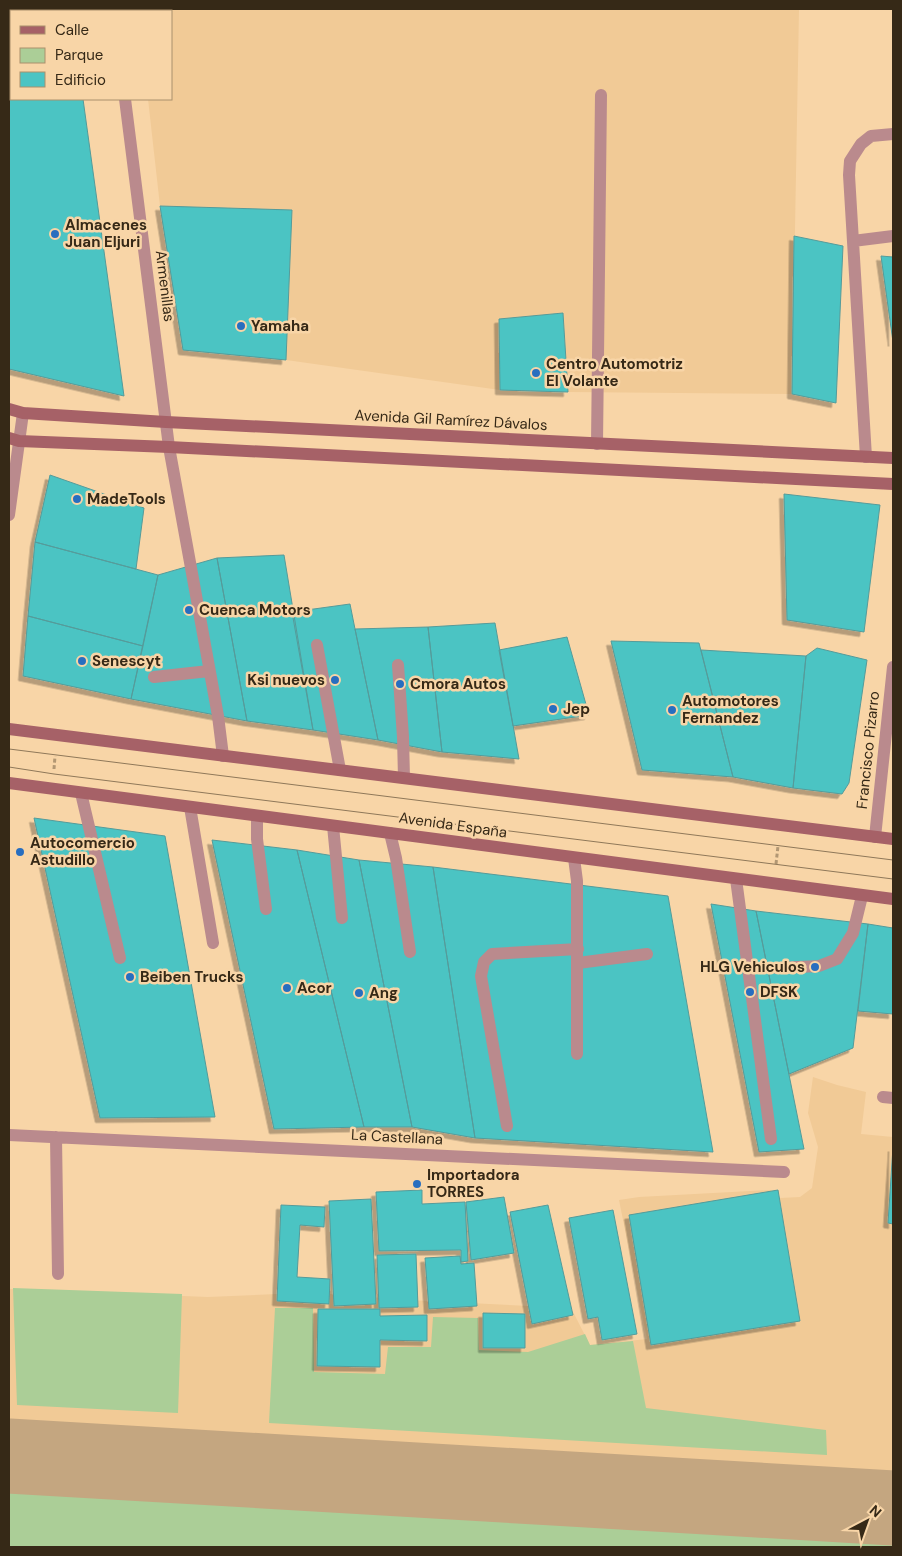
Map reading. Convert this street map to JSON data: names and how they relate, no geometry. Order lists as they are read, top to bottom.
{
  "streets": {
    "main road": ["Avenida Gil Ramírez Dávalos", "Avenida España"],
    "street": ["Armenillas", "Francisco Pizarro", "La Castellana"]
  },
  "crossings": [
    ["Armenillas", "Avenida Gil Ramírez Dávalos"]
  ],
  "places": [
    "Almacenes Juan Eljuri",
    "Yamaha",
    "Centro Automotriz El Volante",
    "MadeTools",
    "Cuenca Motors",
    "Senescyt",
    "Ksi nuevos",
    "Cmora Autos",
    "Jep",
    "Automotores Fernandez",
    "Autocomercio Astudillo",
    "HLG Vehiculos",
    "Beiben Trucks",
    "Acor",
    "DFSK",
    "Ang",
    "Importadora TORRES"
  ],
  "legend": ["Calle", "Parque", "Edificio"],
  "north": "top right"
}
